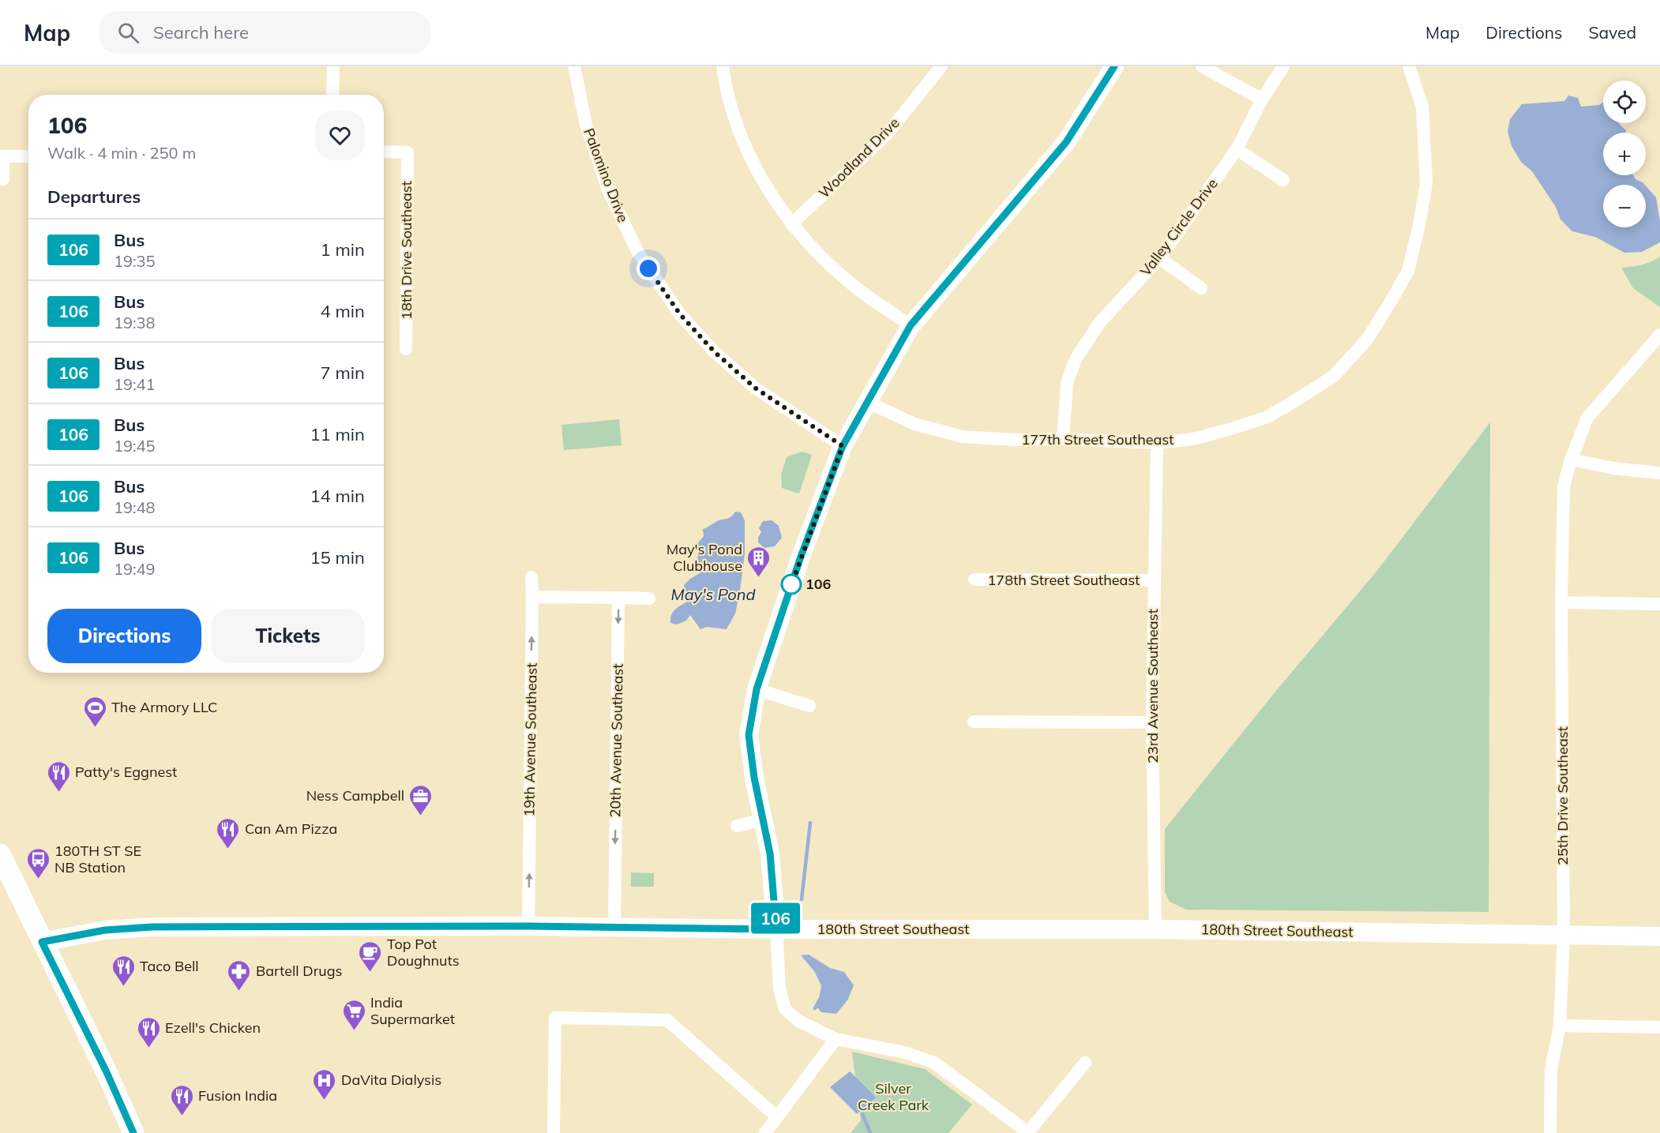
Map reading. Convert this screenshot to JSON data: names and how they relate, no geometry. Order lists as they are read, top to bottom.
{
  "streets": {
    "street": [
      "Woodland Drive",
      "Palomino Drive",
      "Valley Circle Drive",
      "18th Drive Southeast",
      "177th Street Southeast",
      "178th Street Southeast",
      "23rd Avenue Southeast",
      "19th Avenue Southeast",
      "20th Avenue Southeast",
      "25th Drive Southeast",
      "180th Street Southeast"
    ]
  },
  "crossings": [
    ["Valley Circle Drive", "177th Street Southeast"],
    ["177th Street Southeast", "23rd Avenue Southeast"],
    ["178th Street Southeast", "23rd Avenue Southeast"],
    ["23rd Avenue Southeast", "180th Street Southeast"],
    ["19th Avenue Southeast", "180th Street Southeast"],
    ["20th Avenue Southeast", "180th Street Southeast"],
    ["25th Drive Southeast", "180th Street Southeast"]
  ],
  "one_way": ["19th Avenue Southeast", "20th Avenue Southeast"],
  "water": ["May's Pond"],
  "parks": ["Silver Creek Park"],
  "places": {
    "building": ["May's Pond Clubhouse"],
    "other": ["106"],
    "sports": ["The Armory LLC"],
    "restaurant": [
      "Patty's Eggnest",
      "Can Am Pizza",
      "Taco Bell",
      "Ezell's Chicken",
      "Fusion India"
    ],
    "office": ["Ness Campbell"],
    "bus stop": ["180TH ST SE NB Station"],
    "cafe": ["Top Pot Doughnuts"],
    "pharmacy": ["Bartell Drugs"],
    "supermarket": ["India Supermarket"],
    "hospital": ["DaVita Dialysis"]
  },
  "lines": ["bus line 106"],
  "page": {
    "header": "Map",
    "search": "Search here",
    "nav": ["Map", "Directions", "Saved"],
    "on_map": "106",
    "map_buttons": ["+", "−"],
    "heading": [
      ["106", "Walk · 4 min · 250 m"],
      "Departures"
    ],
    "list": [
      {
        "mark": "106",
        "name": "Bus",
        "note": "19:35",
        "value": "1 min"
      },
      {
        "mark": "106",
        "name": "Bus",
        "note": "19:38",
        "value": "4 min"
      },
      {
        "mark": "106",
        "name": "Bus",
        "note": "19:41",
        "value": "7 min"
      },
      {
        "mark": "106",
        "name": "Bus",
        "note": "19:45",
        "value": "11 min"
      },
      {
        "mark": "106",
        "name": "Bus",
        "note": "19:48",
        "value": "14 min"
      },
      {
        "mark": "106",
        "name": "Bus",
        "note": "19:49",
        "value": "15 min"
      }
    ],
    "buttons": ["Directions", "Tickets"]
  }
}
